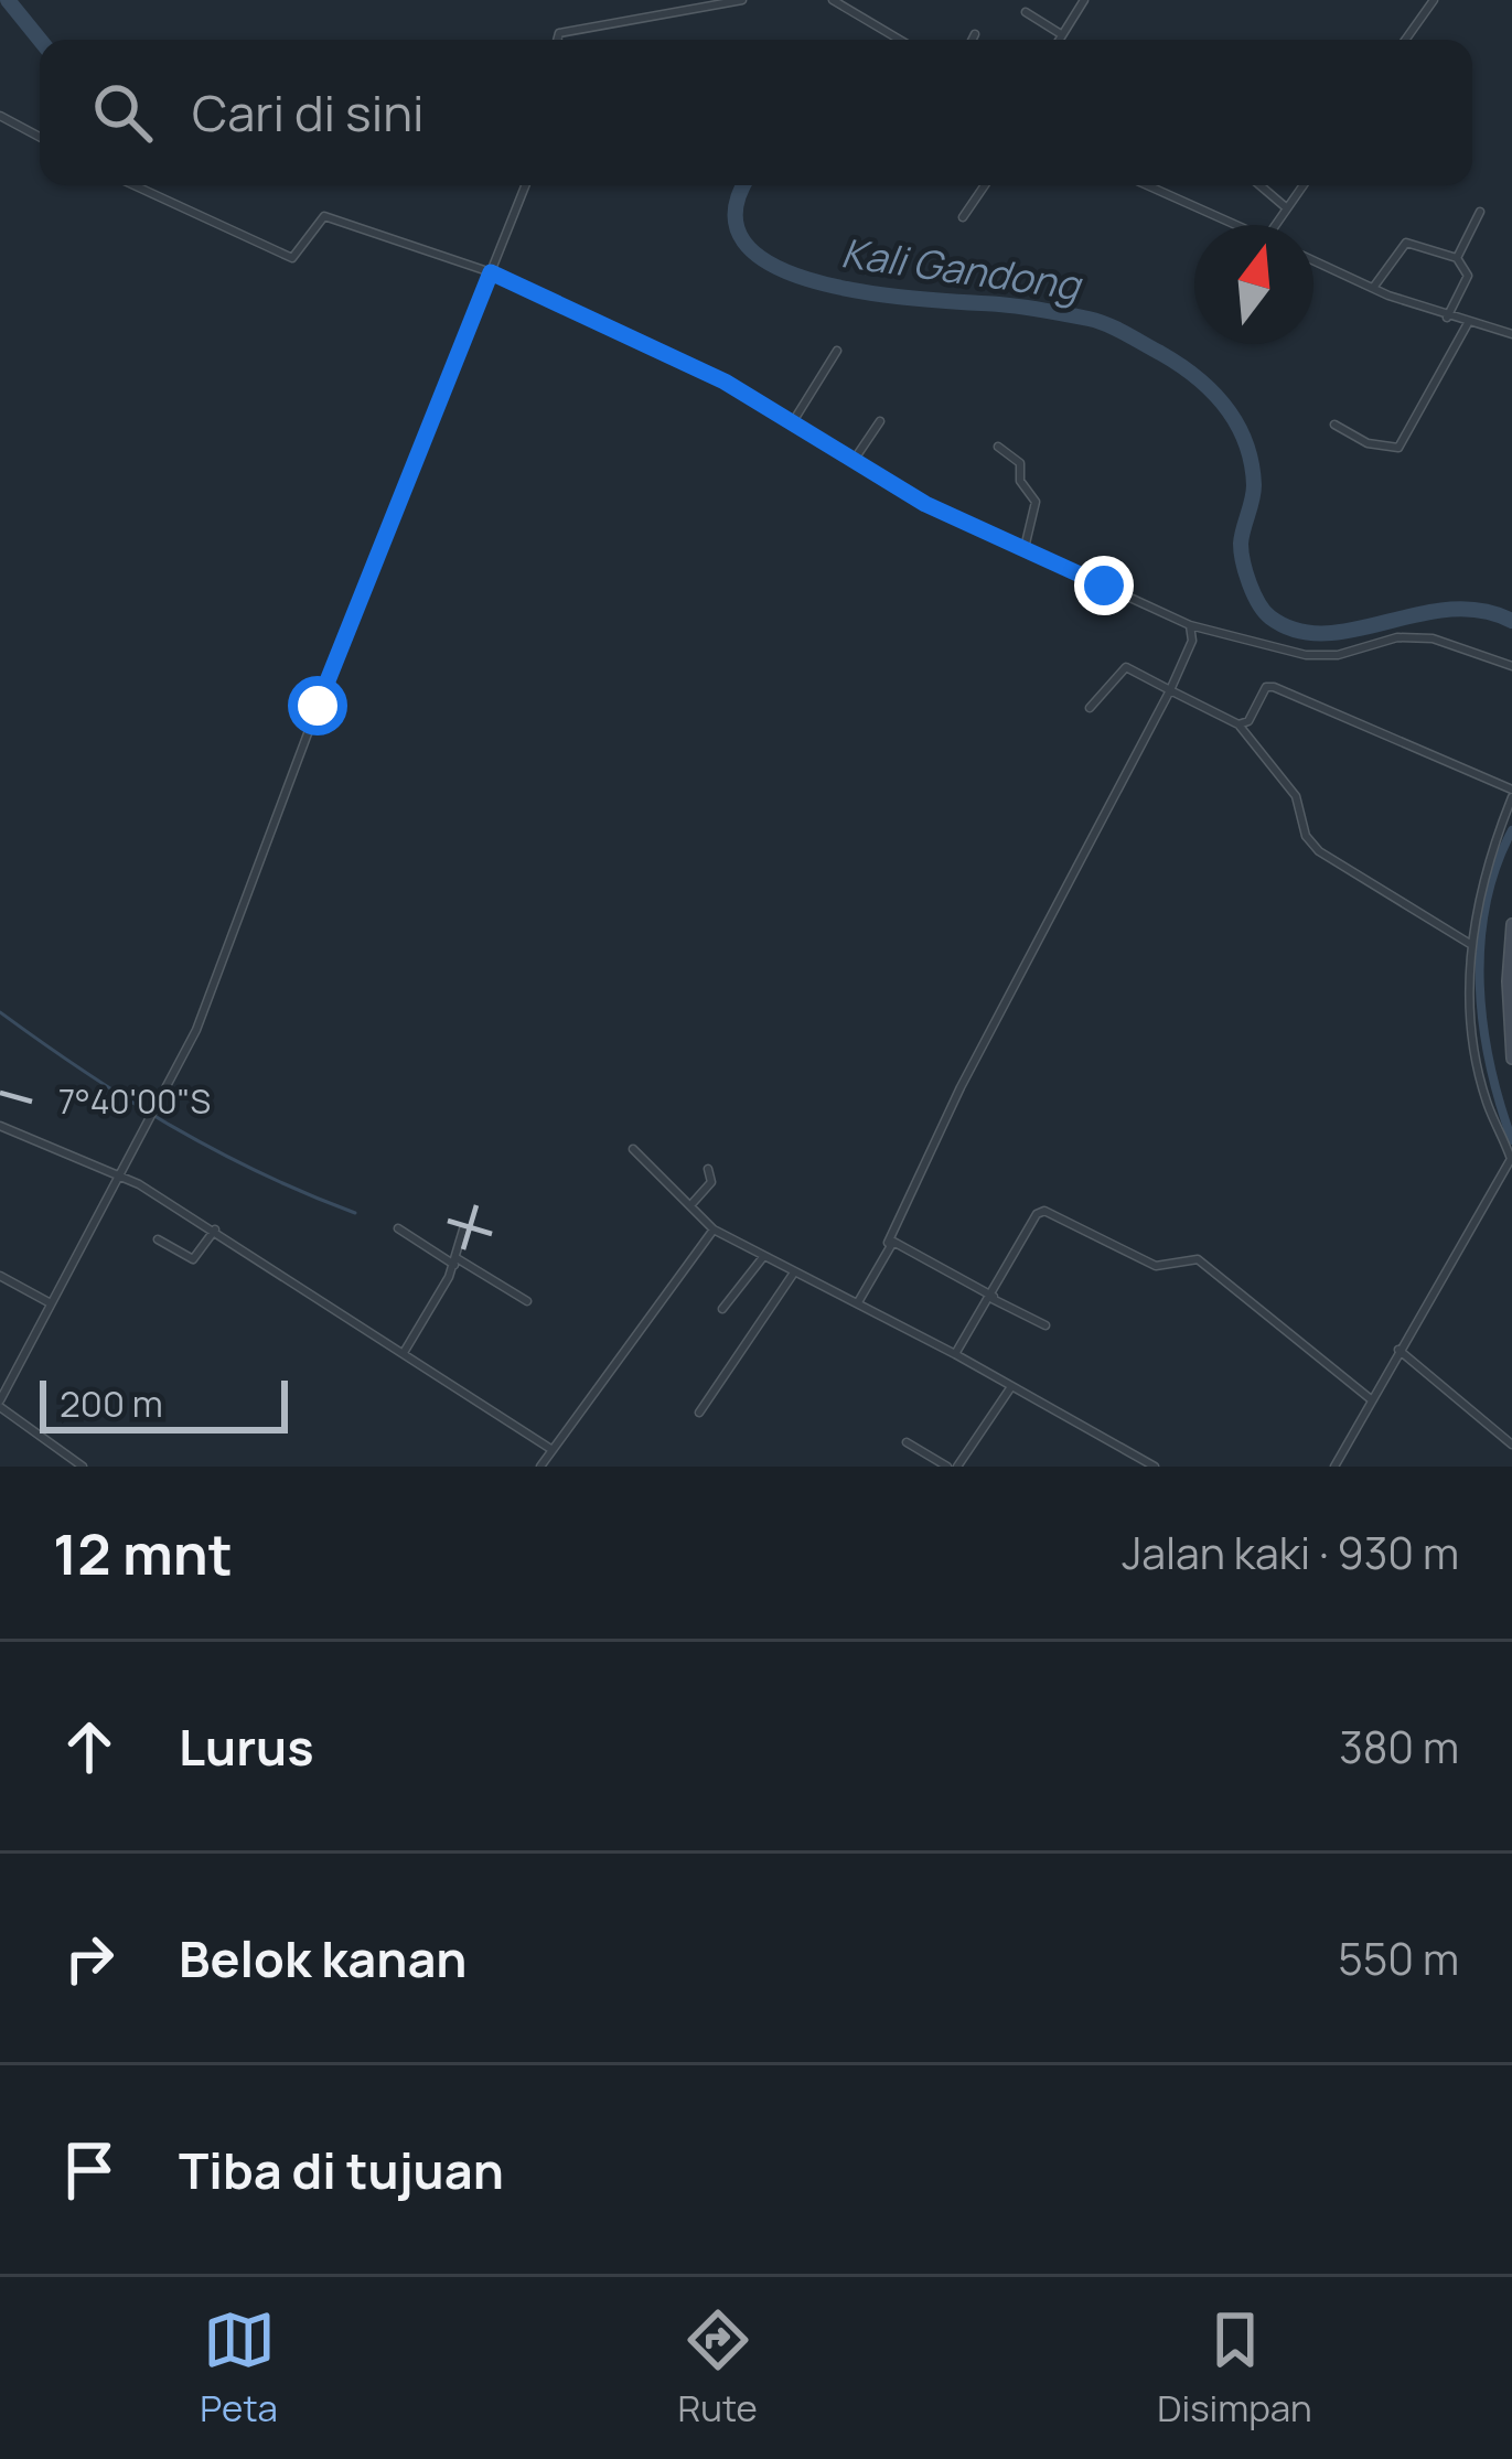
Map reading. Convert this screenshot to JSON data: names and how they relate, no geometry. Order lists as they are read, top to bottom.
{
  "water": ["Kali Gandong"],
  "scale_bar": "200 m",
  "north": "top",
  "page": {
    "search": "Cari di sini",
    "scale": "200 m",
    "heading": ["12 mnt", "Jalan kaki · 930 m"],
    "list": [
      ["Lurus", "380 m"],
      ["Belok kanan", "550 m"],
      "Tiba di tujuan"
    ],
    "nav": ["Peta", "Rute", "Disimpan"]
  },
  "coordinates": ["7°40'00\"S"]
}
